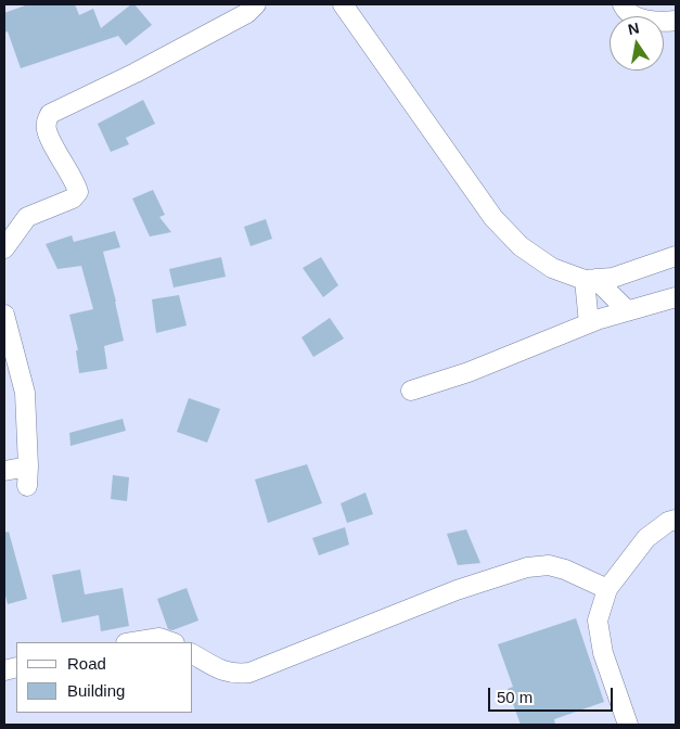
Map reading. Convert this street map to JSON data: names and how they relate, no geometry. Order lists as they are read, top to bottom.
{
  "legend": ["Road", "Building"],
  "scale_bar": "50 m",
  "north": "top"
}
